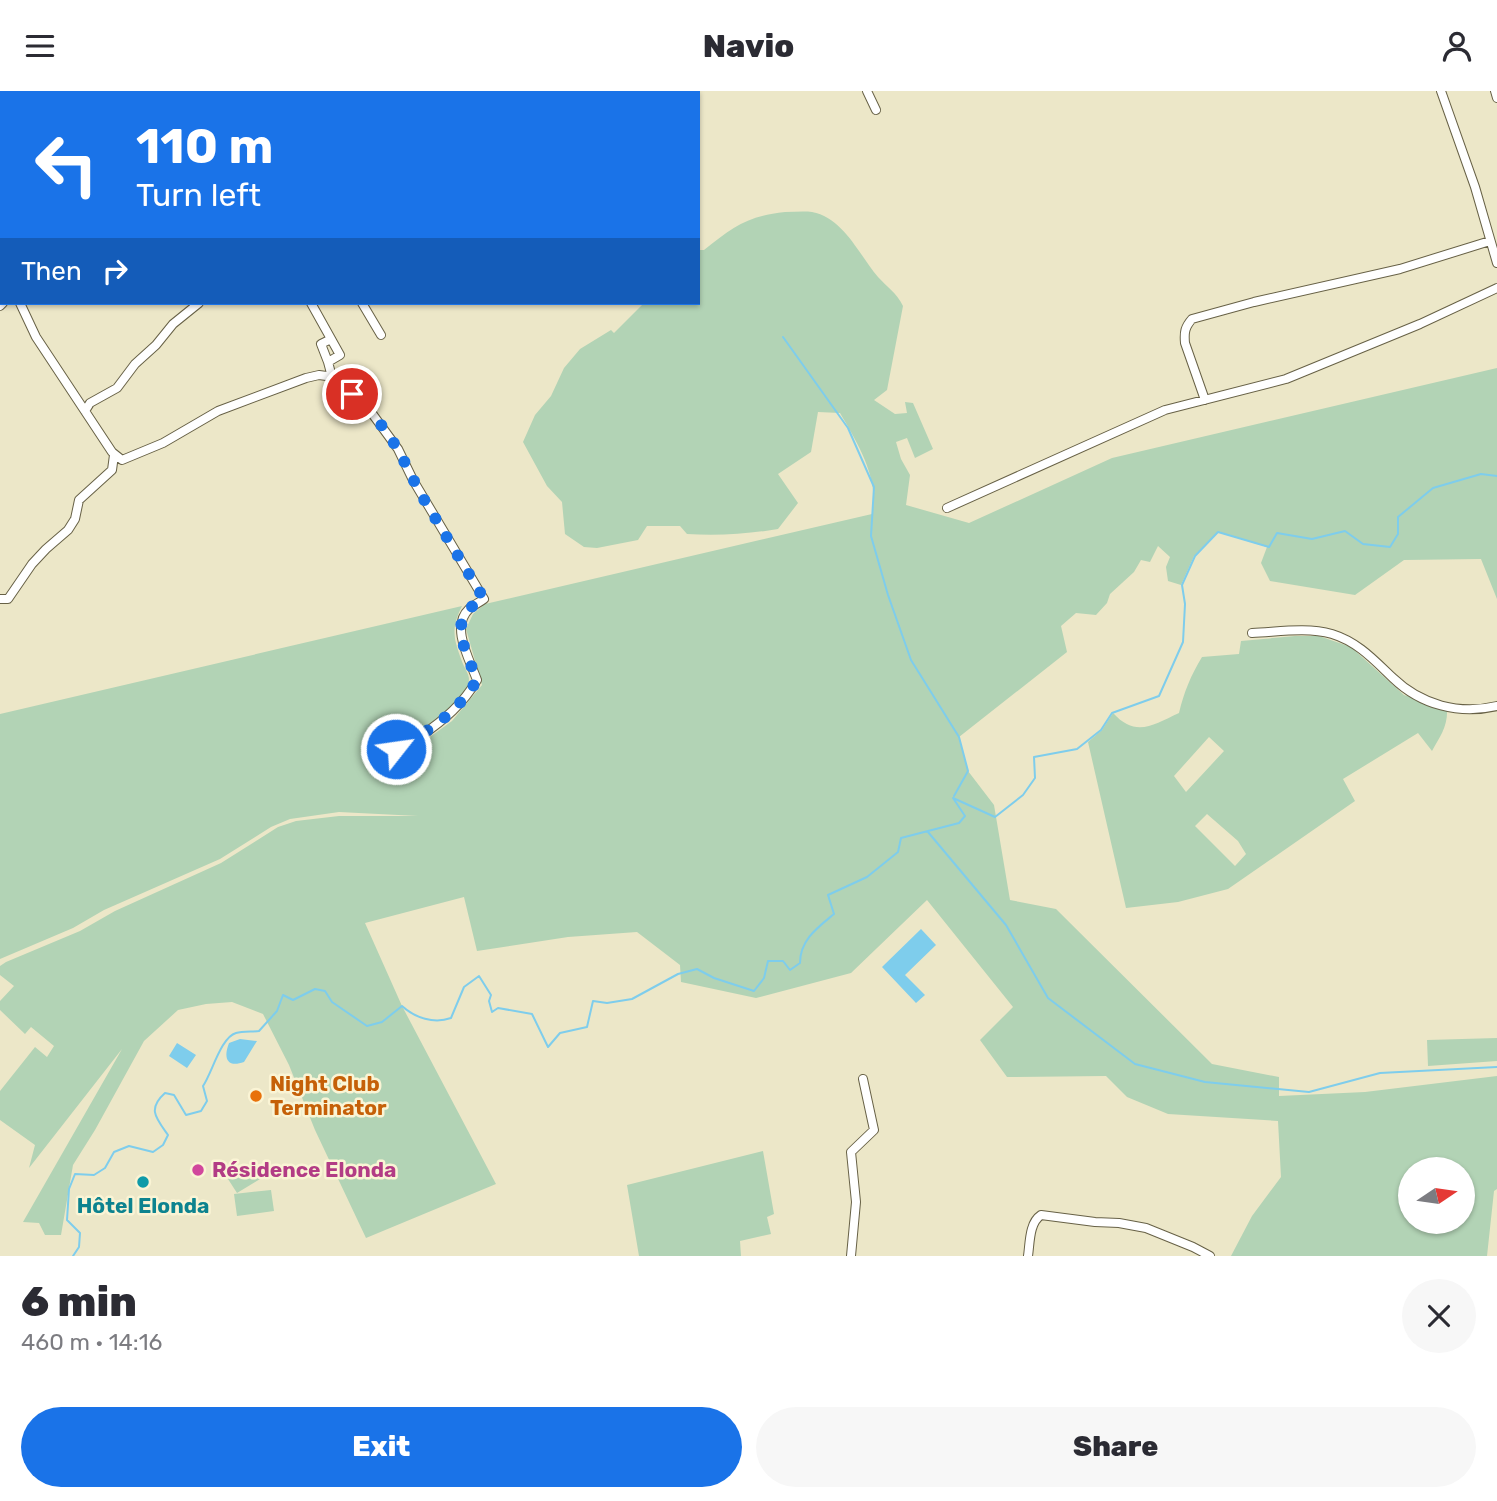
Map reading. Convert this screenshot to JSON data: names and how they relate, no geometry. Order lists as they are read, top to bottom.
{
  "places": ["Night Club Terminator", "Résidence Elonda", "Hôtel Elonda"],
  "north": "right",
  "page": {
    "header": "Navio",
    "turn": ["110 m", "Turn left"],
    "then": "Then",
    "heading": ["6 min", "460 m · 14:16"],
    "buttons": ["Exit", "Share"]
  }
}
